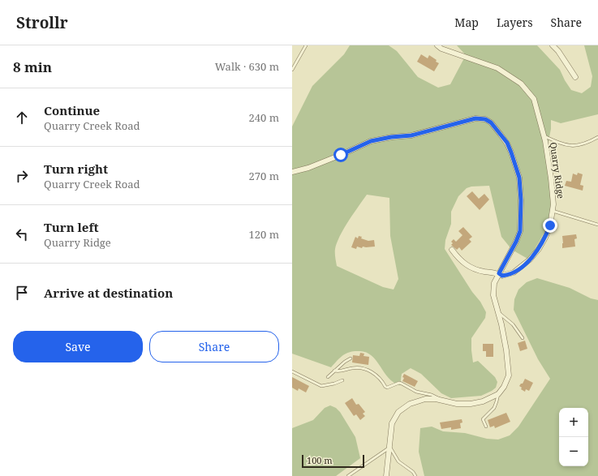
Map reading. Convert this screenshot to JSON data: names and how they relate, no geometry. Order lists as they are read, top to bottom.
{
  "streets": {
    "street": ["Quarry Ridge"]
  },
  "scale_bar": "100 m",
  "page": {
    "header": "Strollr",
    "nav": ["Map", "Layers", "Share"],
    "heading": ["8 min", "Walk · 630 m"],
    "list": [
      ["Continue", "Quarry Creek Road", "240 m"],
      ["Turn right", "Quarry Creek Road", "270 m"],
      ["Turn left", "Quarry Ridge", "120 m"],
      "Arrive at destination"
    ],
    "buttons": ["Save", "Share"],
    "map_buttons": ["+", "−"],
    "scale": "100 m"
  }
}
